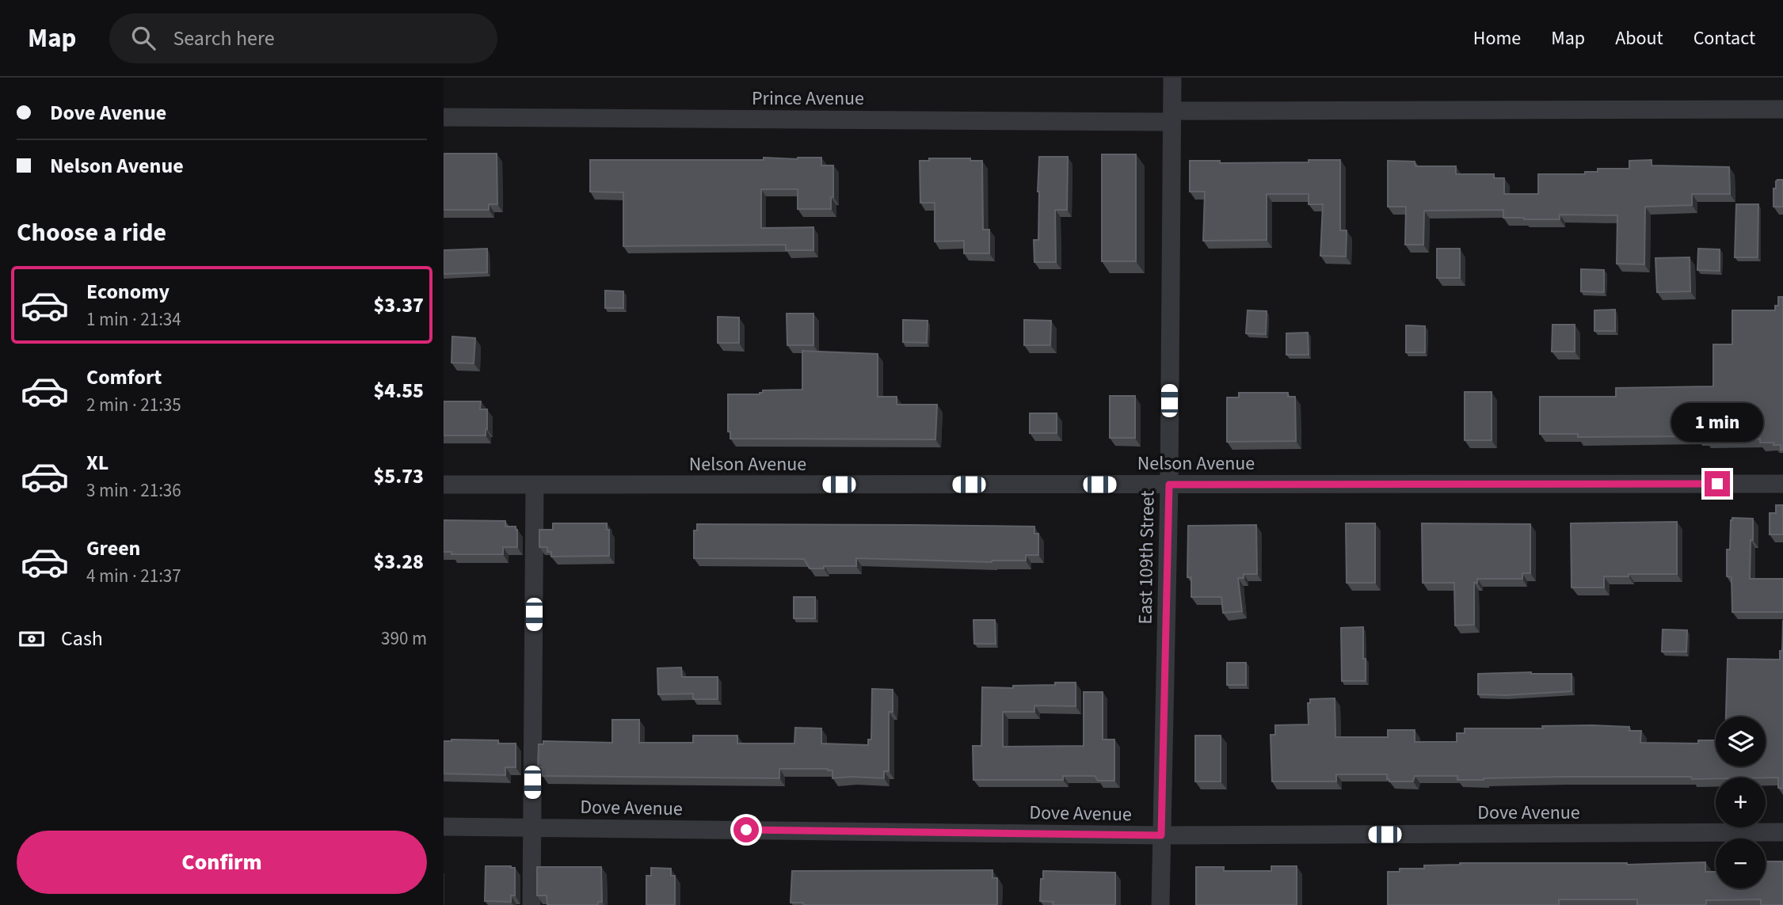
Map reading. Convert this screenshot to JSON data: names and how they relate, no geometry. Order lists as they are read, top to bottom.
{
  "streets": {
    "street": [
      "Prince Avenue",
      "Nelson Avenue",
      "East 109th Street",
      "Dove Avenue"
    ]
  },
  "crossings": [
    ["Prince Avenue", "East 109th Street"],
    ["Nelson Avenue", "East 109th Street"],
    ["East 109th Street", "Dove Avenue"]
  ],
  "page": {
    "header": "Map",
    "search": "Search here",
    "nav": [
      "Home",
      "Map",
      "About",
      "Contact"
    ],
    "banner": ["Dove Avenue", "Nelson Avenue"],
    "heading": "Choose a ride",
    "list": [
      {
        "name": "Economy",
        "note": "1 min · 21:34",
        "value": "$3.37"
      },
      {
        "name": "Comfort",
        "note": "2 min · 21:35",
        "value": "$4.55"
      },
      {
        "name": "XL",
        "note": "3 min · 21:36",
        "value": "$5.73"
      },
      {
        "name": "Green",
        "note": "4 min · 21:37",
        "value": "$3.28"
      }
    ],
    "bubble": "1 min",
    "pay": ["Cash", "390 m"],
    "map_buttons": ["+", "−"],
    "buttons": "Confirm"
  }
}
